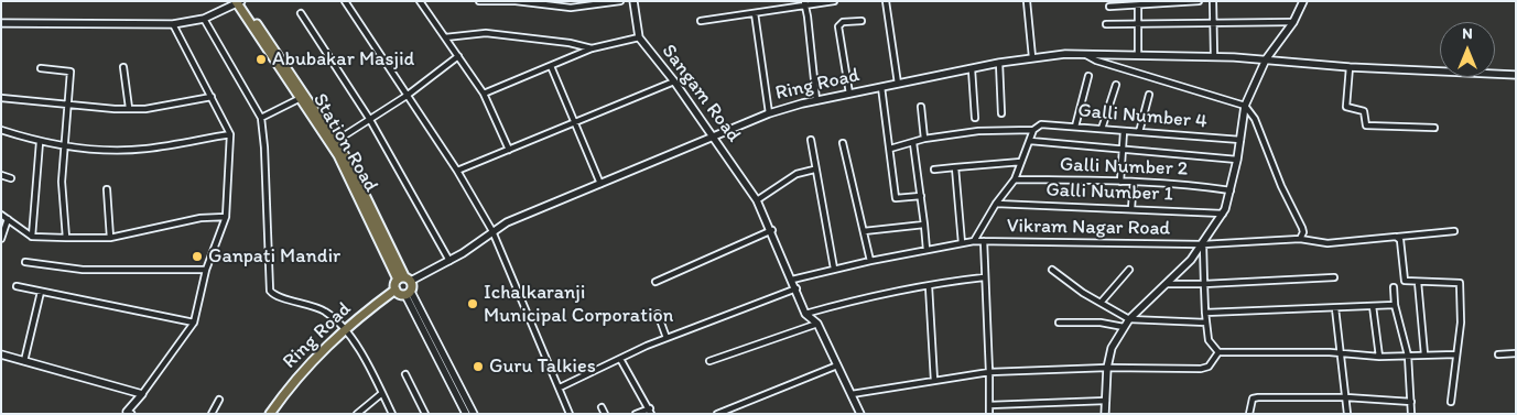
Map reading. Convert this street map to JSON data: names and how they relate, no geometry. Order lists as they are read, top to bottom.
{
  "streets": {
    "main road": ["Ring Road", "Sangam Road", "Station Road"],
    "street": [
      "Galli Number 4",
      "Galli Number 2",
      "Galli Number 1",
      "Vikram Nagar Road"
    ]
  },
  "crossings": [
    ["Ring Road", "Sangam Road"],
    ["Ring Road", "Station Road"],
    ["Sangam Road", "Vikram Nagar Road"]
  ],
  "places": [
    "Abubakar Masjid",
    "Ganpati Mandir",
    "Ichalkaranji Municipal Corporation",
    "Guru Talkies"
  ],
  "north": "top"
}
